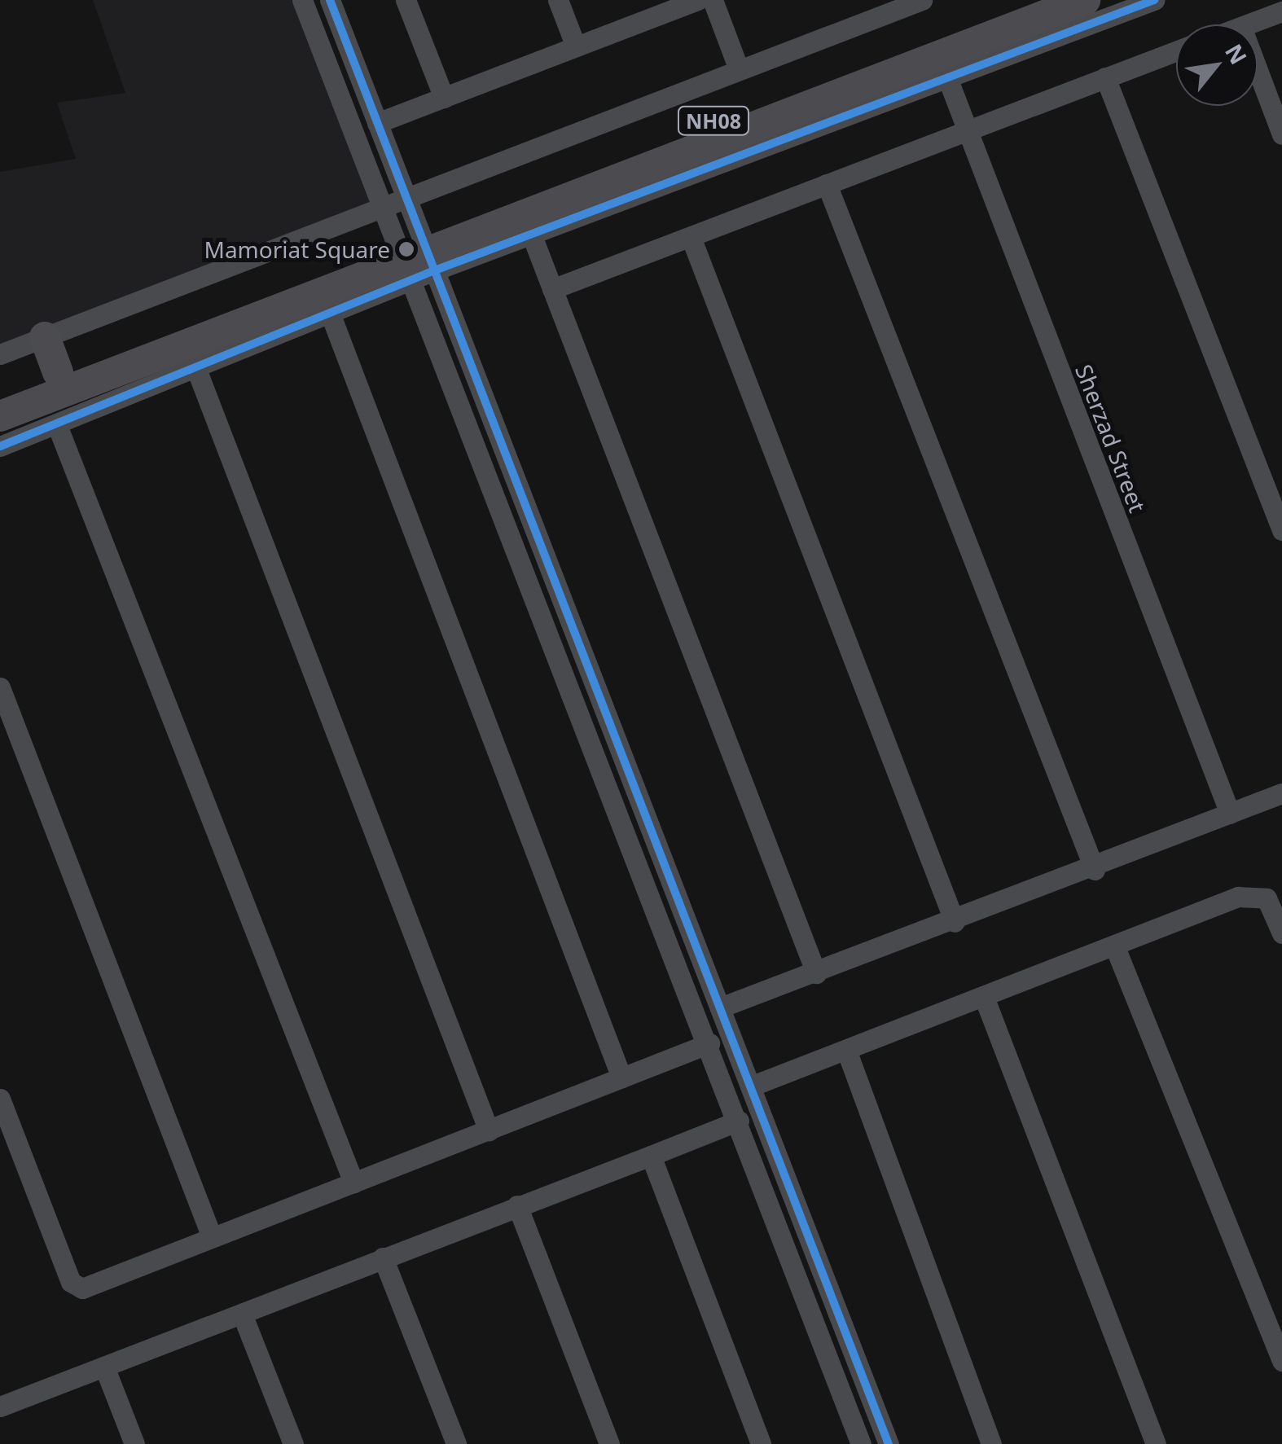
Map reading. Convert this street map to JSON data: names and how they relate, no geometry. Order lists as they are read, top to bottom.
{
  "streets": {
    "highway": ["NH08"],
    "street": ["Sherzad Street"]
  },
  "places": ["Mamoriat Square"],
  "north": "top right"
}
